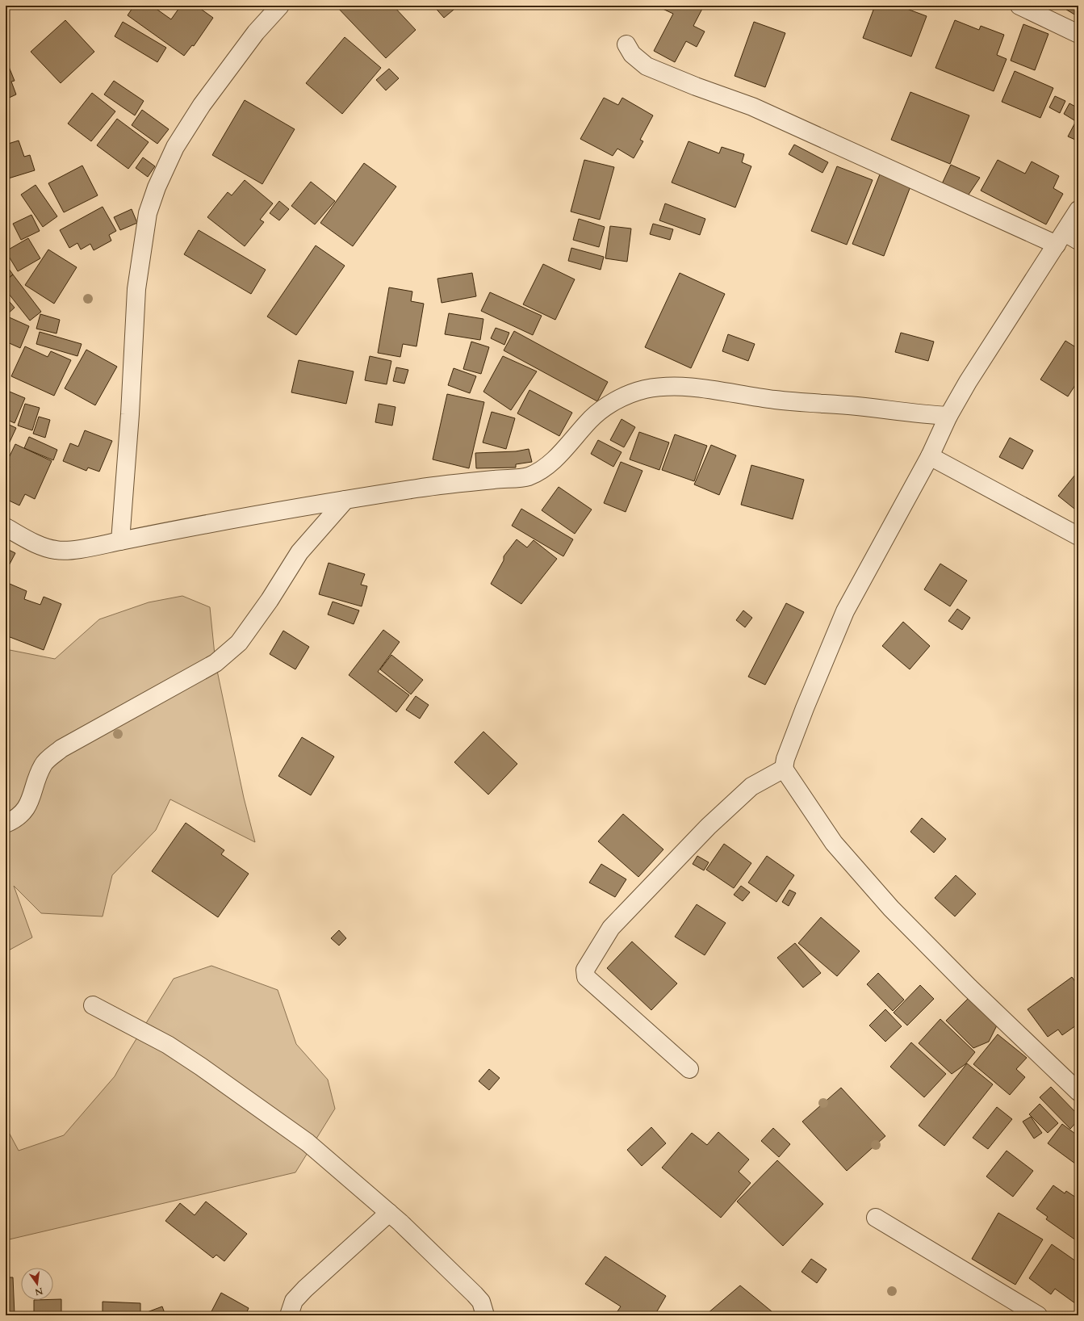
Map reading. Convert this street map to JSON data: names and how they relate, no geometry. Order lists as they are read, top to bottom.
{
  "north": "bottom"
}
